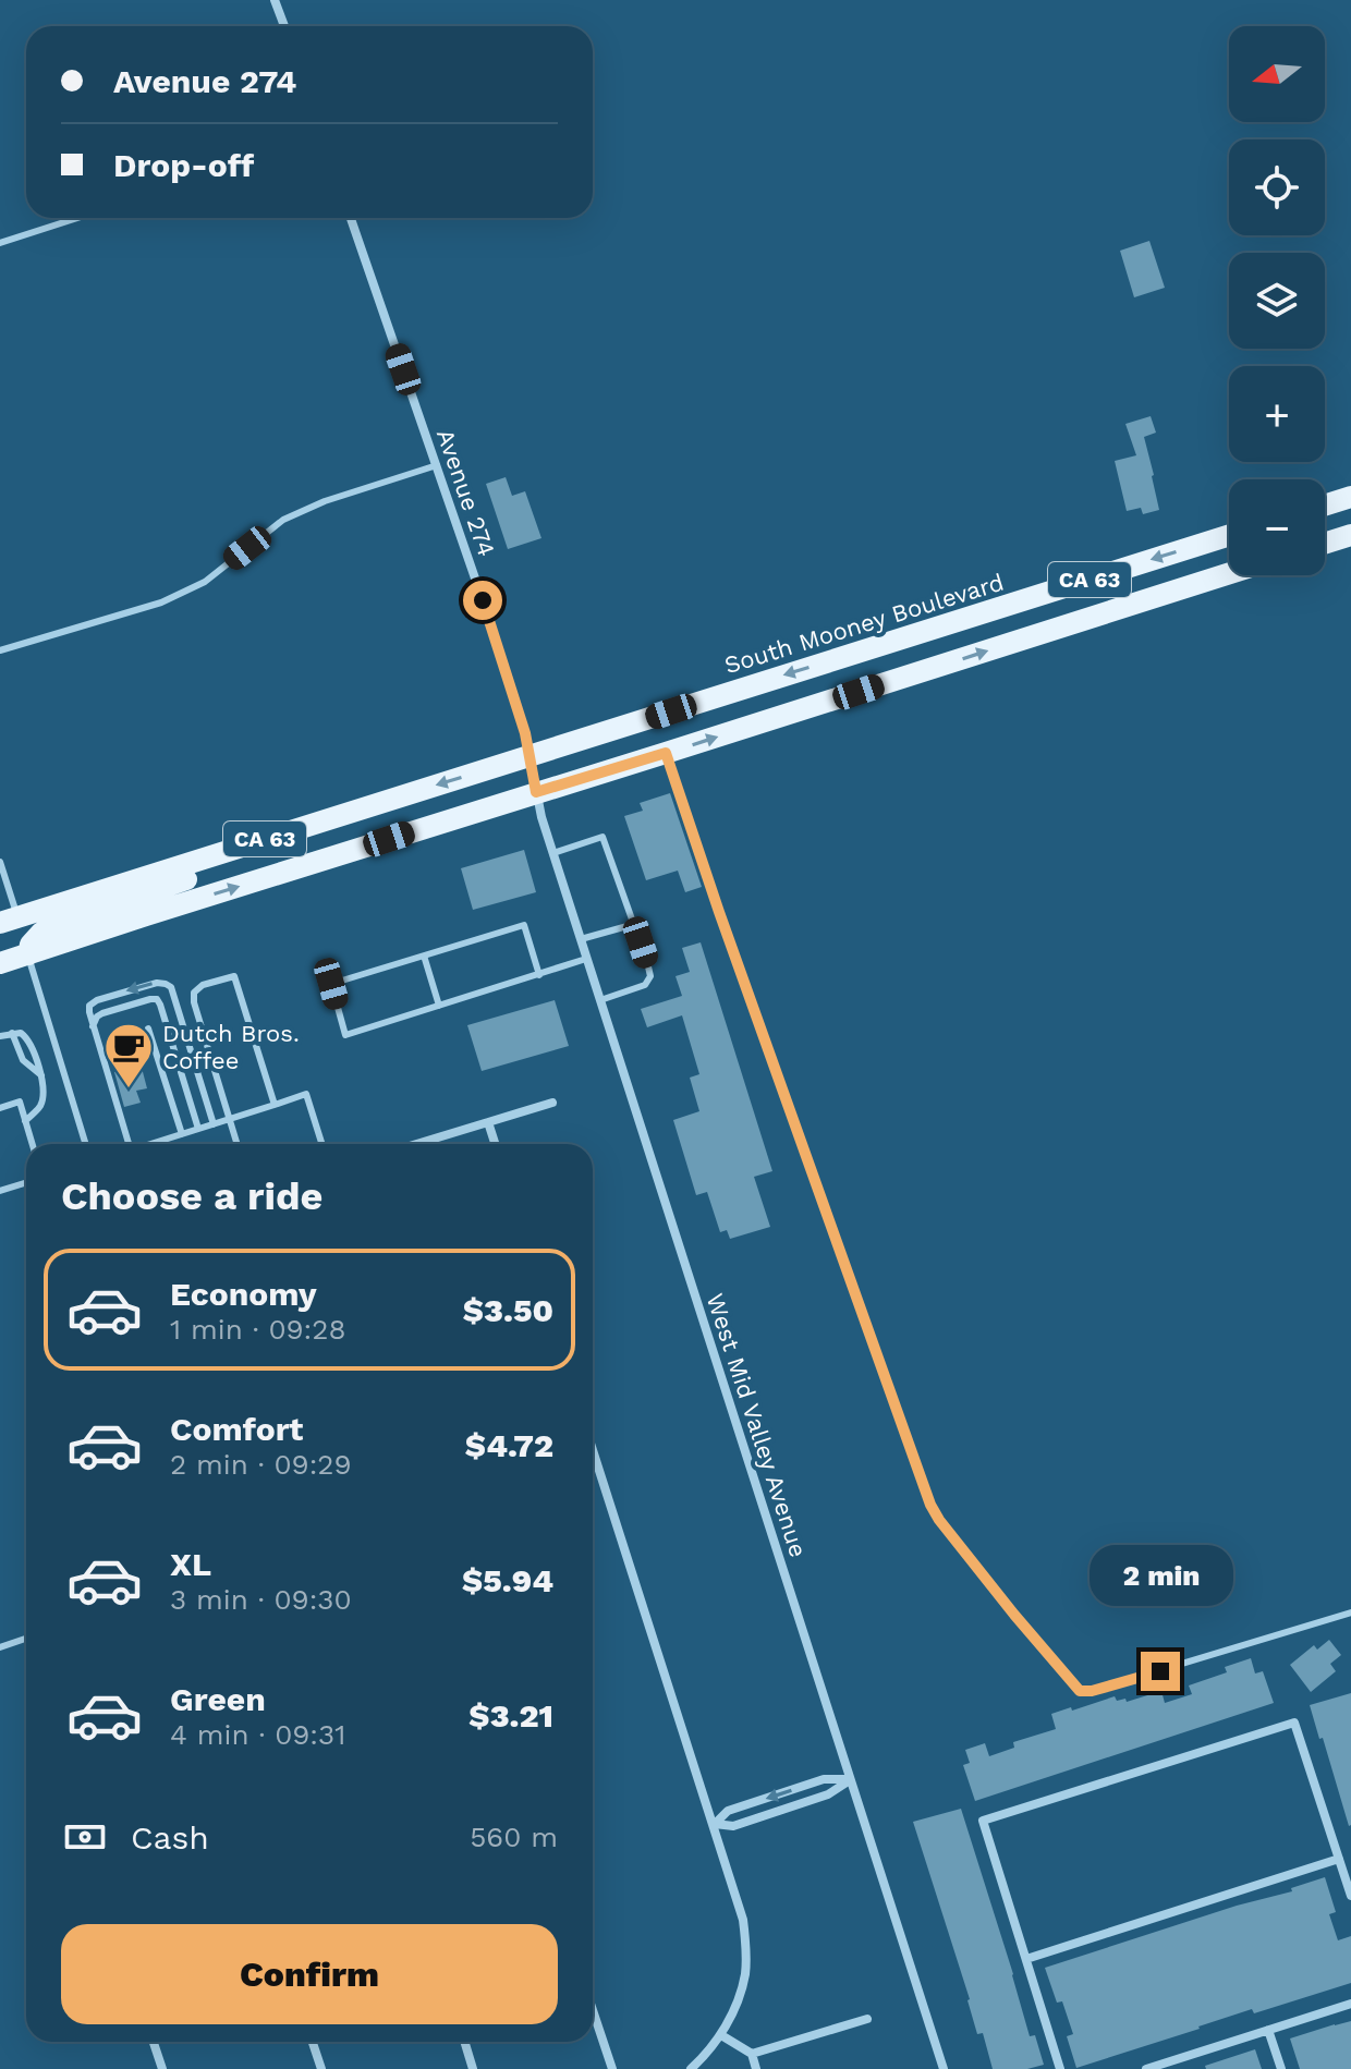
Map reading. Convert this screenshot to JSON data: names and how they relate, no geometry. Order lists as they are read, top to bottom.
{
  "streets": {
    "main road": ["CA 63", "South Mooney Boulevard"],
    "street": ["Avenue 274", "West Mid Valley Avenue"]
  },
  "crossings": [
    ["Avenue 274", "CA 63"],
    ["Avenue 274", "South Mooney Boulevard"],
    ["Avenue 274", "West Mid Valley Avenue"],
    ["CA 63", "West Mid Valley Avenue"]
  ],
  "places": {
    "cafe": ["Dutch Bros. Coffee"]
  },
  "north": "left",
  "page": {
    "map_buttons": ["+", "−"],
    "banner": ["Avenue 274", "Drop-off"],
    "heading": "Choose a ride",
    "list": [
      {
        "name": "Economy",
        "note": "1 min · 09:28",
        "value": "$3.50"
      },
      {
        "name": "Comfort",
        "note": "2 min · 09:29",
        "value": "$4.72"
      },
      {
        "name": "XL",
        "note": "3 min · 09:30",
        "value": "$5.94"
      },
      {
        "name": "Green",
        "note": "4 min · 09:31",
        "value": "$3.21"
      }
    ],
    "bubble": "2 min",
    "pay": ["Cash", "560 m"],
    "buttons": "Confirm"
  }
}
